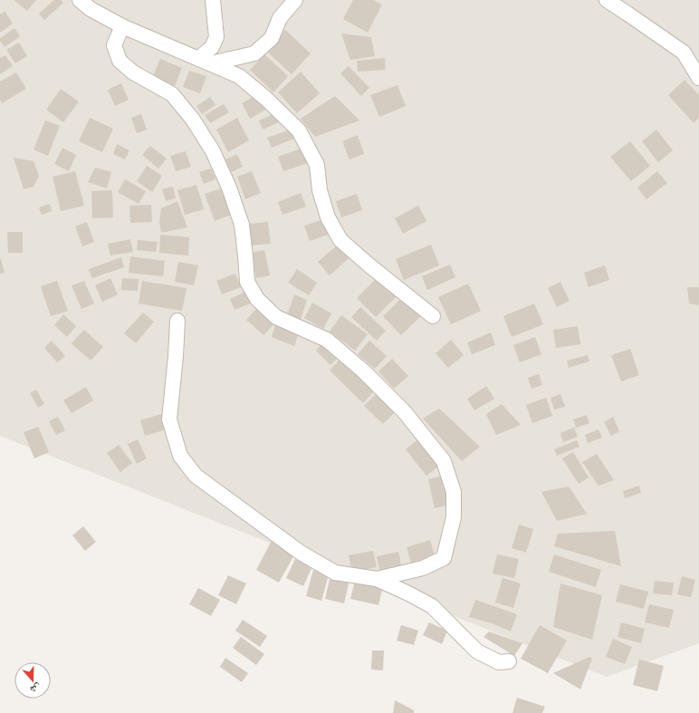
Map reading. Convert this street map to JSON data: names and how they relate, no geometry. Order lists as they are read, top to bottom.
{
  "north": "bottom"
}
